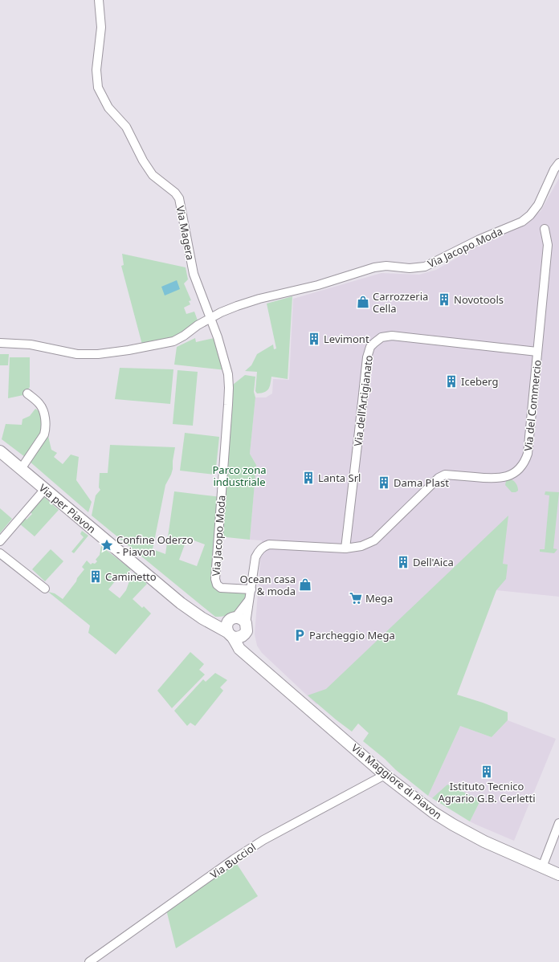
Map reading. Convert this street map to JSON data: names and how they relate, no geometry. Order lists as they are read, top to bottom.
{
  "streets": {
    "main road": ["Via per Piavon", "Via Maggiore di Piavon"],
    "street": [
      "Via Magera",
      "Via Jacopo Moda",
      "Via dell'Artigianato",
      "Via del Commercio",
      "Via Bucciol"
    ]
  },
  "crossings": [
    ["Via Magera", "Via Jacopo Moda"],
    ["Via Jacopo Moda", "Via del Commercio"],
    ["Via dell'Artigianato", "Via del Commercio"],
    ["Via del Commercio", "Via per Piavon"],
    ["Via del Commercio", "Via Maggiore di Piavon"],
    ["Via per Piavon", "Via Maggiore di Piavon"],
    ["Via Maggiore di Piavon", "Via Bucciol"]
  ],
  "parks": ["Parco zona industriale"],
  "places": {
    "building": [
      "Novotools",
      "Levimont",
      "Iceberg",
      "Lanta Srl",
      "Dama Plast",
      "Dell'Aica",
      "Caminetto",
      "Istituto Tecnico Agrario G.B. Cerletti"
    ],
    "shop": ["Carrozzeria Cella", "Ocean casa & moda"],
    "place": ["Confine Oderzo - Piavon"],
    "supermarket": ["Mega"],
    "parking": ["Parcheggio Mega"]
  }
}
